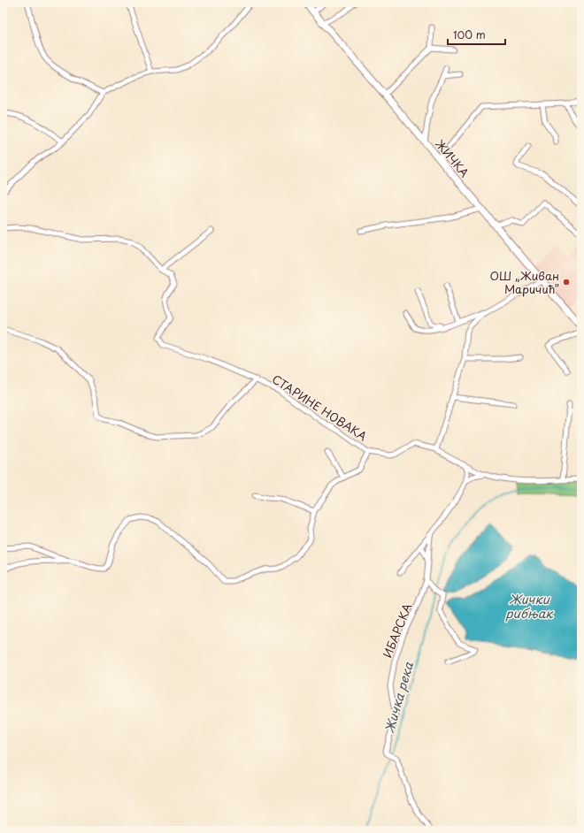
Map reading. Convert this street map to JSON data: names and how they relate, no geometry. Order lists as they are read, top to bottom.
{
  "streets": {
    "main road": ["ЖИЧКА"],
    "street": ["СТАРИНЕ НОВАКА", "ИБАРСКА"]
  },
  "water": ["Жички рибњак", "Жичка река"],
  "places": ["ОШ „Живан Маричић”"],
  "scale_bar": "100 m"
}
